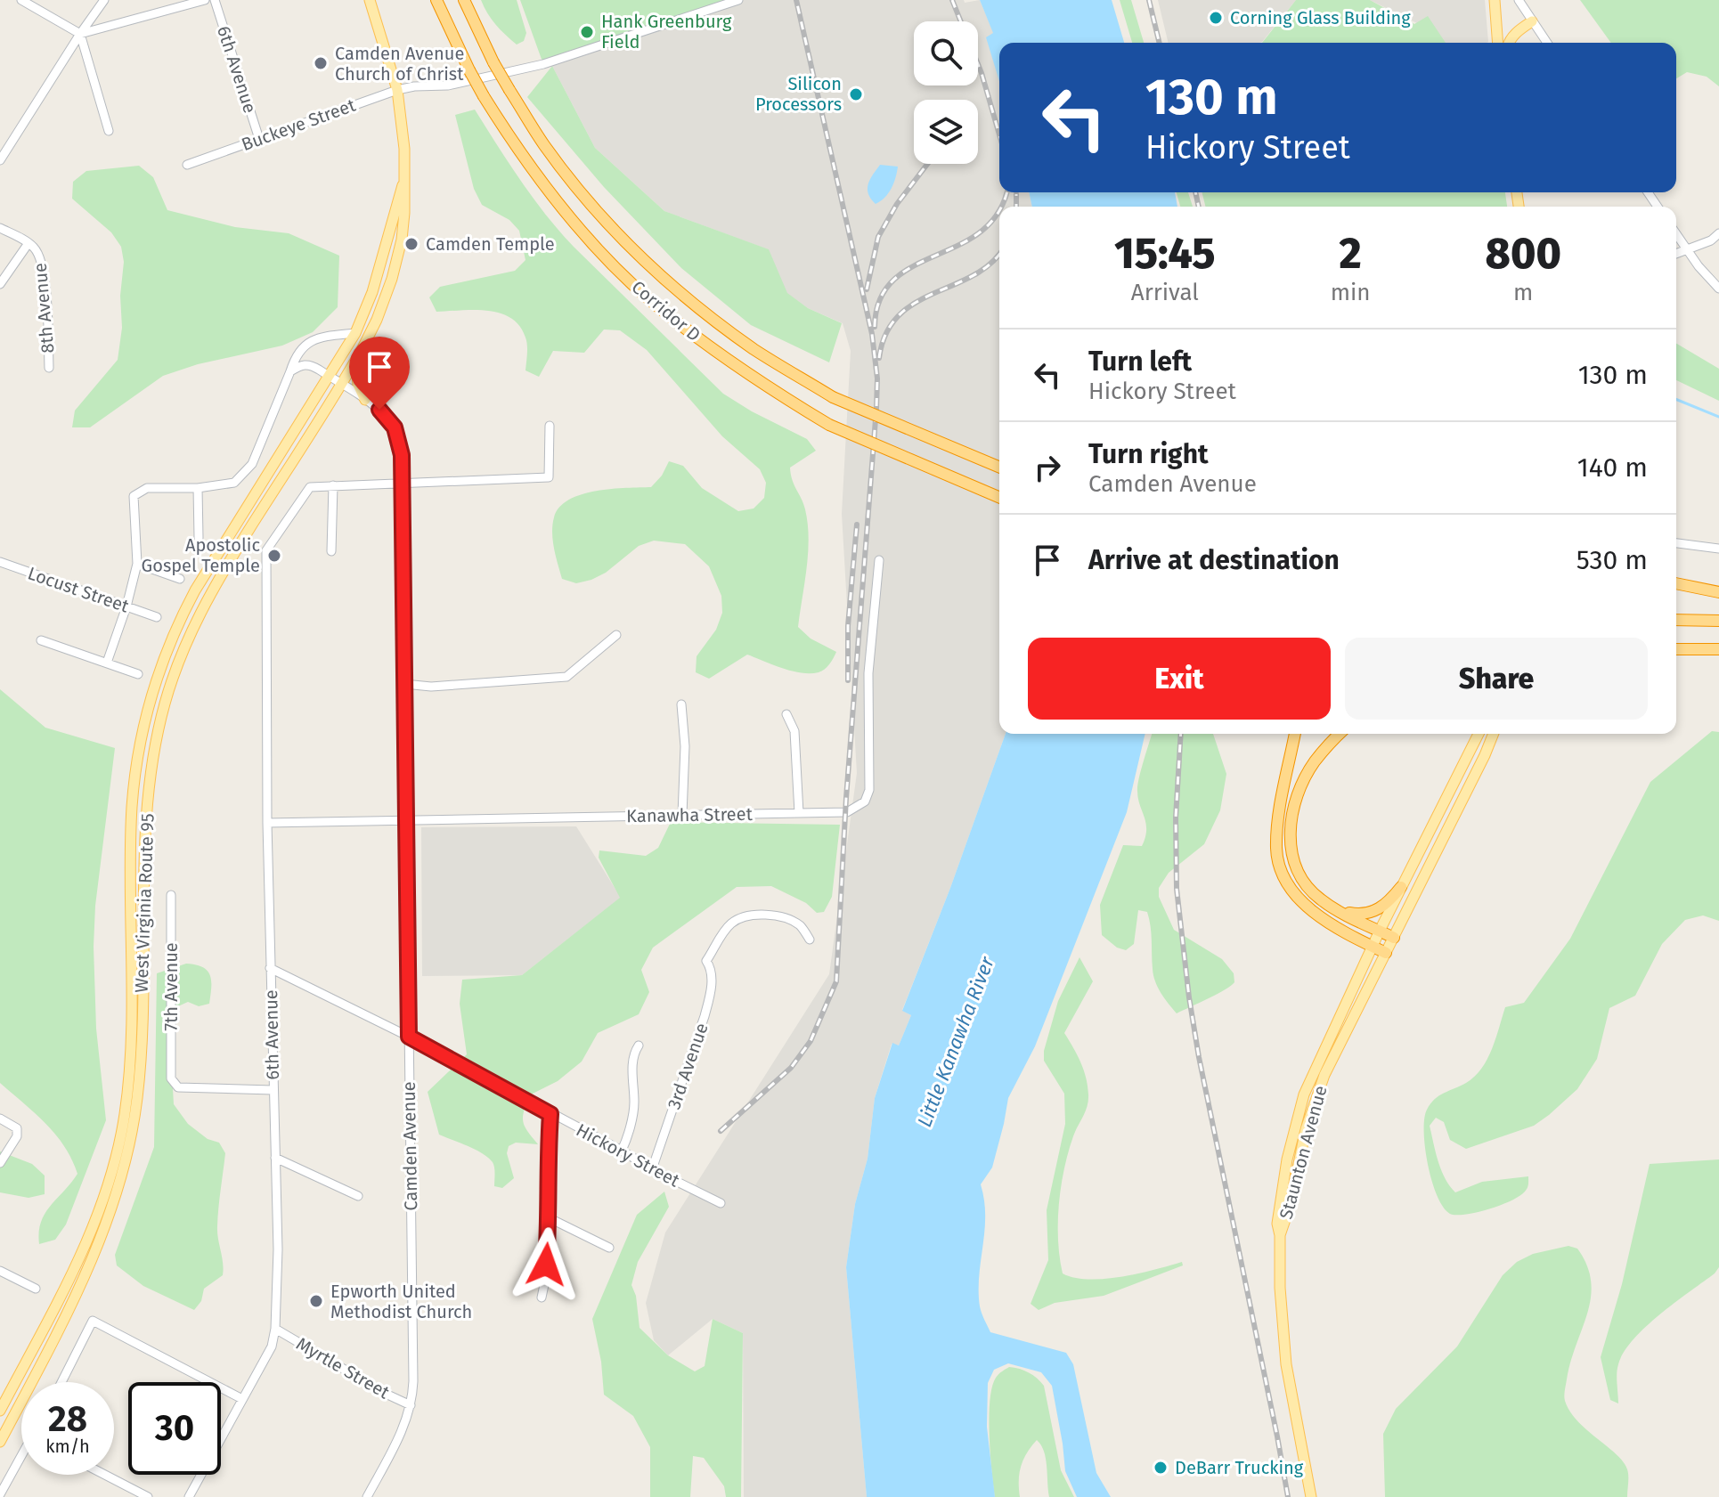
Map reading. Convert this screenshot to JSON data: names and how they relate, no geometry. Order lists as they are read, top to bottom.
{
  "streets": {
    "highway": ["Corridor D"],
    "main road": ["West Virginia Route 95", "Staunton Avenue"],
    "street": [
      "6th Avenue",
      "Buckeye Street",
      "8th Avenue",
      "Locust Street",
      "Kanawha Street",
      "7th Avenue",
      "3rd Avenue",
      "Camden Avenue",
      "Hickory Street",
      "Myrtle Street"
    ]
  },
  "crossings": [
    ["6th Avenue", "Buckeye Street"],
    ["6th Avenue", "Kanawha Street"],
    ["6th Avenue", "7th Avenue"],
    ["6th Avenue", "Hickory Street"],
    ["6th Avenue", "Myrtle Street"],
    ["Kanawha Street", "Camden Avenue"],
    ["West Virginia Route 95", "Camden Avenue"],
    ["3rd Avenue", "Hickory Street"],
    ["Camden Avenue", "Hickory Street"],
    ["Camden Avenue", "Myrtle Street"]
  ],
  "water": ["Little Kanawha River"],
  "places": [
    "Corning Glass Building",
    "Hank Greenburg Field",
    "Camden Avenue Church of Christ",
    "Silicon Processors",
    "Camden Temple",
    "Apostolic Gospel Temple",
    "Epworth United Methodist Church",
    "DeBarr Trucking"
  ],
  "page": {
    "turn": ["130 m", "Hickory Street"],
    "eta": [
      "15:45",
      "Arrival",
      "2",
      "min",
      "800",
      "m"
    ],
    "list": [
      {
        "name": "Turn left",
        "note": "Hickory Street",
        "value": "130 m"
      },
      {
        "name": "Turn right",
        "note": "Camden Avenue",
        "value": "140 m"
      },
      {
        "name": "Arrive at destination",
        "value": "530 m"
      }
    ],
    "buttons": ["Exit", "Share"],
    "speed": "28 km/h",
    "limit": "30"
  }
}
